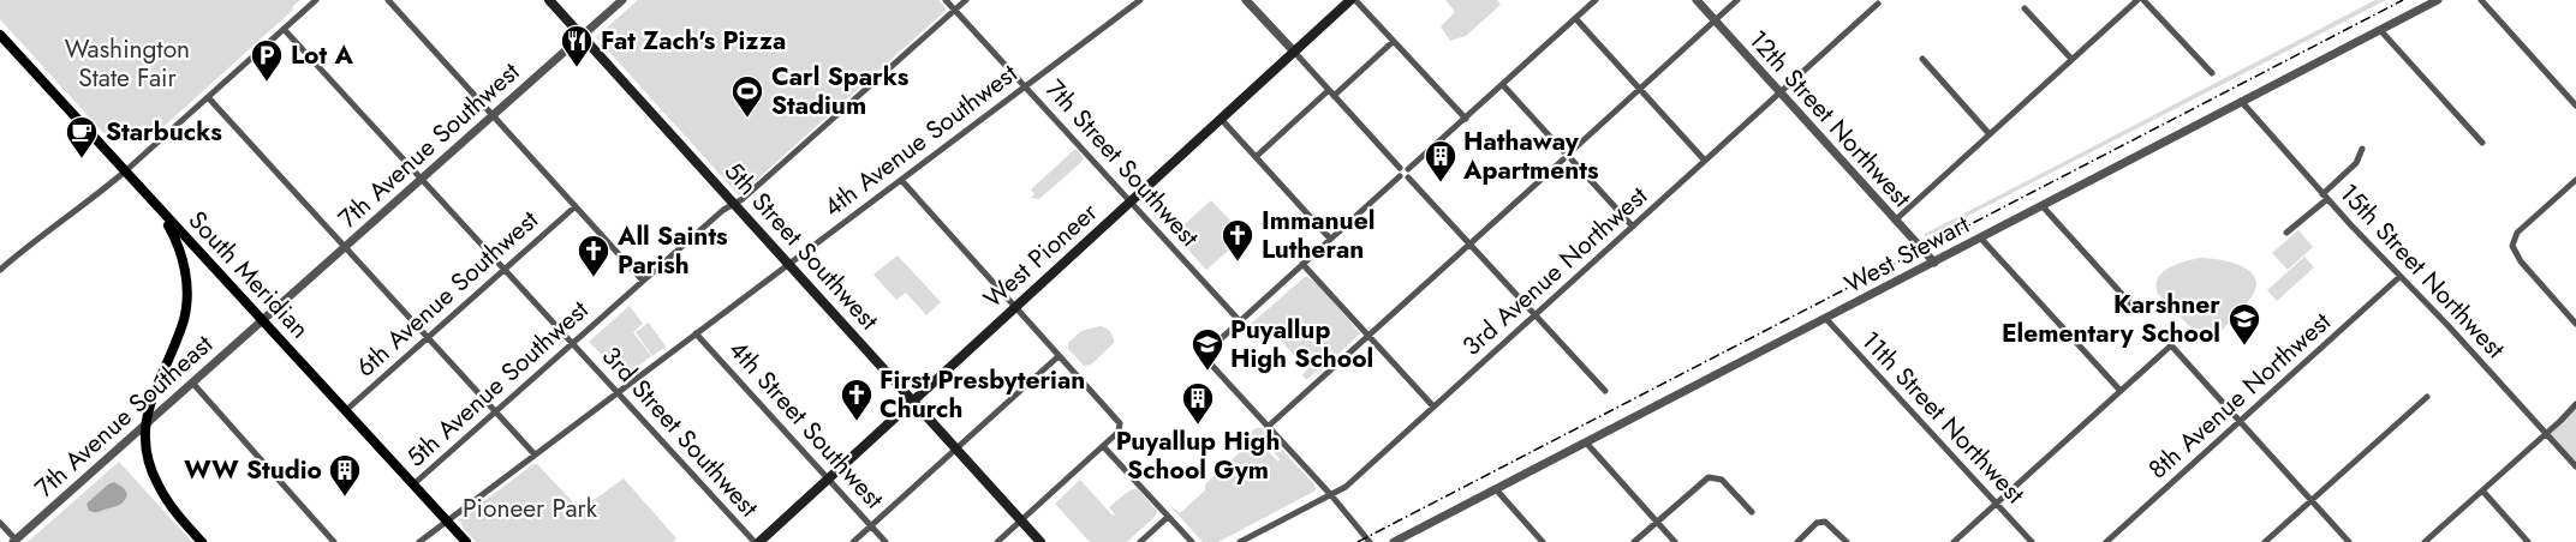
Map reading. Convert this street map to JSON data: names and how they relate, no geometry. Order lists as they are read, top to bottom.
{
  "streets": {
    "main road": ["5th Street Southwest", "West Pioneer", "South Meridian"],
    "street": [
      "12th Street Northwest",
      "4th Avenue Southwest",
      "7th Avenue Southwest",
      "7th Street Southwest",
      "West Stewart",
      "3rd Avenue Northwest",
      "15th Street Northwest",
      "6th Avenue Southwest",
      "5th Avenue Southwest",
      "8th Avenue Northwest",
      "7th Avenue Southeast",
      "11th Street Northwest",
      "4th Street Southwest",
      "3rd Street Southwest"
    ]
  },
  "crossings": [
    ["12th Street Northwest", "West Stewart"],
    ["12th Street Northwest", "3rd Avenue Northwest"],
    ["4th Avenue Southwest", "7th Street Southwest"],
    ["4th Avenue Southwest", "5th Street Southwest"],
    ["4th Avenue Southwest", "South Meridian"],
    ["4th Avenue Southwest", "4th Street Southwest"],
    ["4th Avenue Southwest", "3rd Street Southwest"],
    ["7th Avenue Southwest", "5th Street Southwest"],
    ["7th Avenue Southwest", "South Meridian"],
    ["7th Avenue Southwest", "7th Avenue Southeast"],
    ["7th Avenue Southwest", "3rd Street Southwest"],
    ["7th Street Southwest", "West Pioneer"],
    ["7th Street Southwest", "5th Avenue Southwest"],
    ["5th Street Southwest", "West Pioneer"],
    ["5th Street Southwest", "5th Avenue Southwest"],
    ["West Stewart", "15th Street Northwest"],
    ["West Stewart", "11th Street Northwest"],
    ["West Pioneer", "4th Street Southwest"],
    ["West Pioneer", "3rd Street Southwest"],
    ["15th Street Northwest", "8th Avenue Northwest"],
    ["South Meridian", "6th Avenue Southwest"],
    ["South Meridian", "5th Avenue Southwest"],
    ["South Meridian", "7th Avenue Southeast"],
    ["6th Avenue Southwest", "3rd Street Southwest"],
    ["5th Avenue Southwest", "3rd Street Southwest"]
  ],
  "parks": ["Washington State Fair", "Pioneer Park"],
  "places": {
    "restaurant": ["Fat Zach's Pizza"],
    "parking": ["Lot A"],
    "sports": ["Carl Sparks Stadium"],
    "cafe": ["Starbucks"],
    "building": ["Hathaway Apartments", "Puyallup High School Gym", "WW Studio"],
    "church": ["Immanuel Lutheran", "All Saints Parish", "First Presbyterian Church"],
    "school or university": ["Karshner Elementary School", "Puyallup High School"]
  }
}
